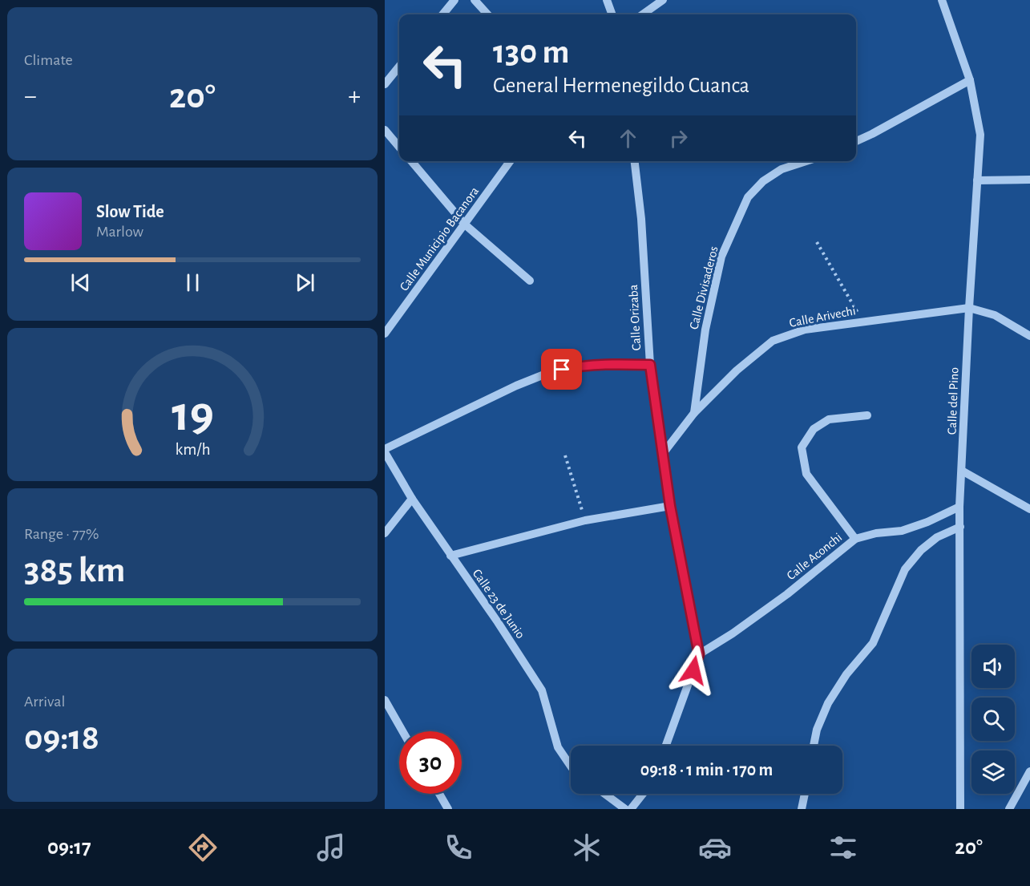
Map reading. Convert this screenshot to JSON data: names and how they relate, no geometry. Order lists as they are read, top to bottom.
{
  "streets": {
    "street": [
      "Calle Municipio Bacanora",
      "Calle Divisaderos",
      "Calle Arivechi",
      "Calle Orizaba",
      "Calle del Pino",
      "Calle Aconchi",
      "Calle 23 de Junio"
    ]
  },
  "crossings": [
    ["Calle Divisaderos", "Calle Arivechi"],
    ["Calle Arivechi", "Calle Orizaba"],
    ["Calle Arivechi", "Calle del Pino"],
    ["Calle Orizaba", "Calle Aconchi"],
    ["Calle del Pino", "Calle Aconchi"]
  ],
  "page": {
    "tile": [
      "Climate",
      ["Range · 77%", "385 km"],
      ["Arrival", "09:18"]
    ],
    "turn": ["130 m", "General Hermenegildo Cuanca"],
    "heat": ["−", "20°", "+"],
    "song": ["Slow Tide", "Marlow"],
    "limit": "30",
    "trip": "09:18 · 1 min · 170 m",
    "tabs": ["09:17", "20°"],
    "gauge": ["19", "km/h"]
  }
}
